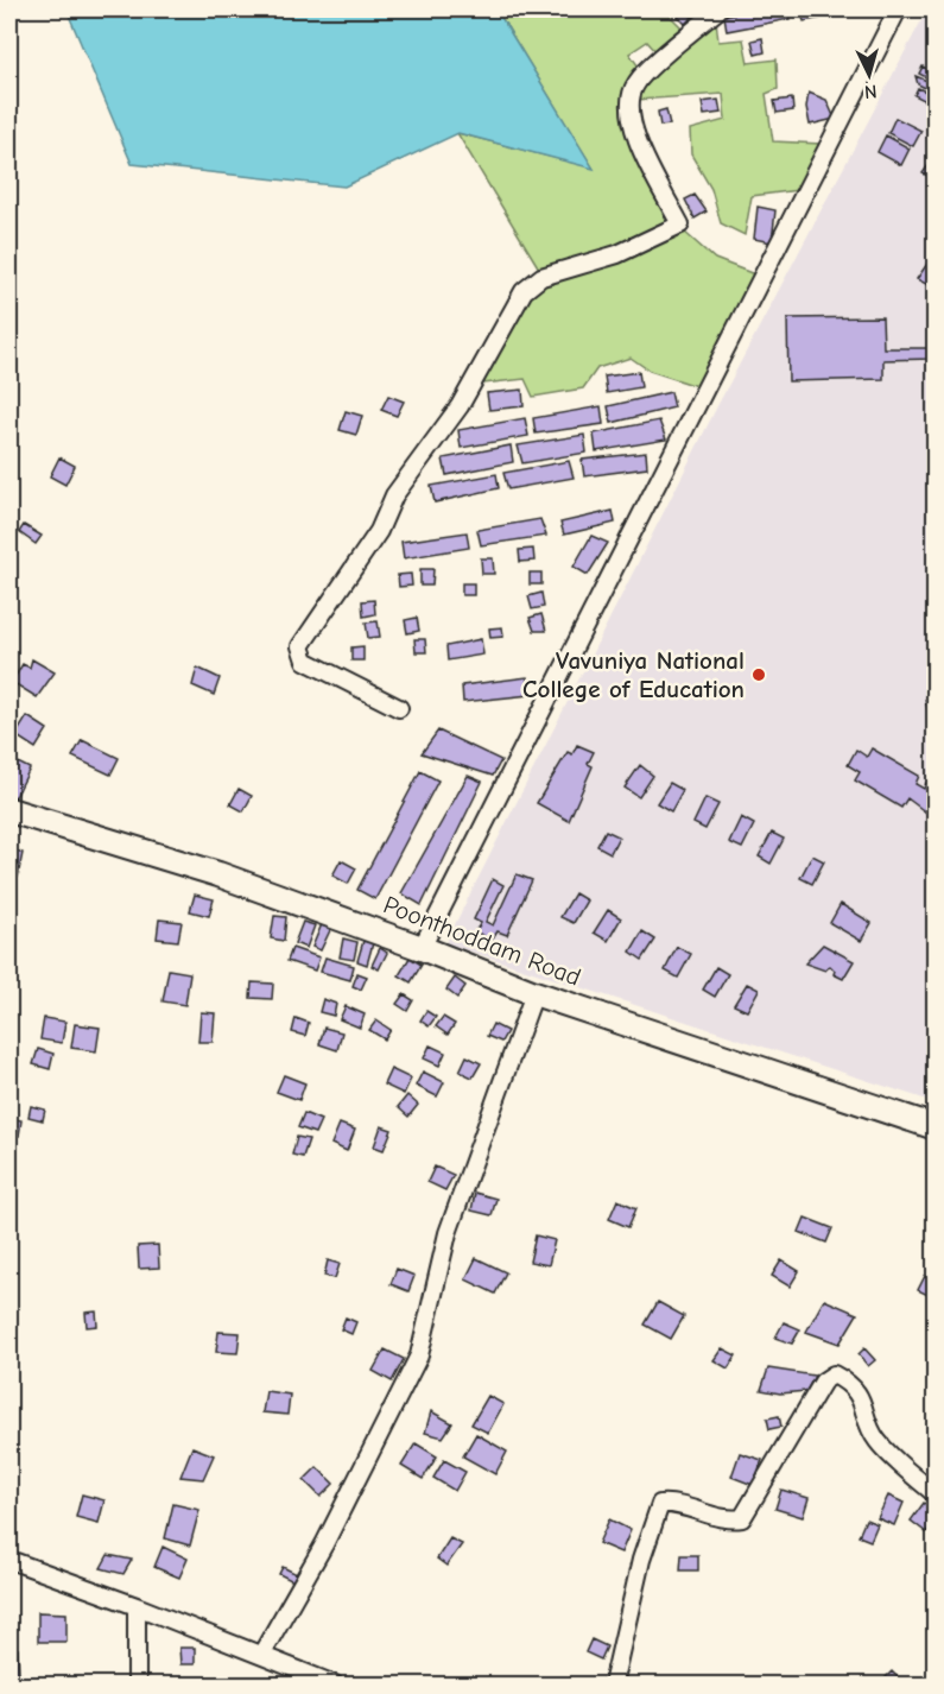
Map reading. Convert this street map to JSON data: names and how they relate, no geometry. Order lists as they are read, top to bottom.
{
  "streets": {
    "street": ["Poonthoddam Road"]
  },
  "places": ["Vavuniya National College of Education"],
  "north": "bottom"
}
